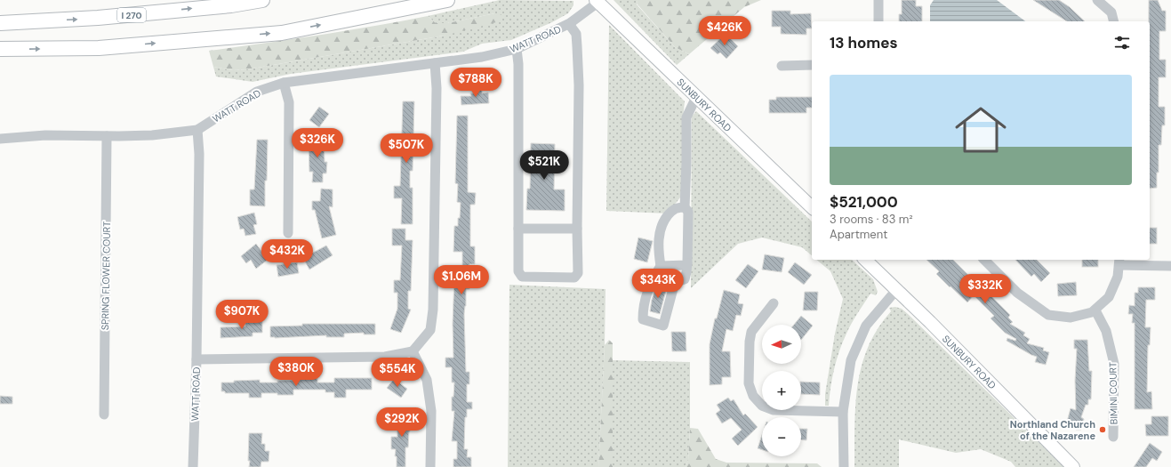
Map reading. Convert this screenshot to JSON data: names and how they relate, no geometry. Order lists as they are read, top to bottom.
{
  "streets": {
    "highway": ["I 270"],
    "main road": ["SUNBURY ROAD"],
    "street": ["WATT ROAD", "SPRING FLOWER COURT", "BIMINI COURT"]
  },
  "crossings": [
    ["WATT ROAD", "SUNBURY ROAD"]
  ],
  "places": ["Northland Church of the Nazarene"],
  "north": "left",
  "page": {
    "price": [
      "$426K",
      "$788K",
      "$326K",
      "$507K",
      "$521K",
      "$432K",
      "$1.06M",
      "$343K",
      "$332K",
      "$907K",
      "$380K",
      "$554K",
      "$292K"
    ],
    "heading": "13 homes",
    "list": [
      {
        "name": "$521,000",
        "note": "3 rooms · 83 m² · Apartment"
      }
    ],
    "map_buttons": ["+", "−"]
  }
}
